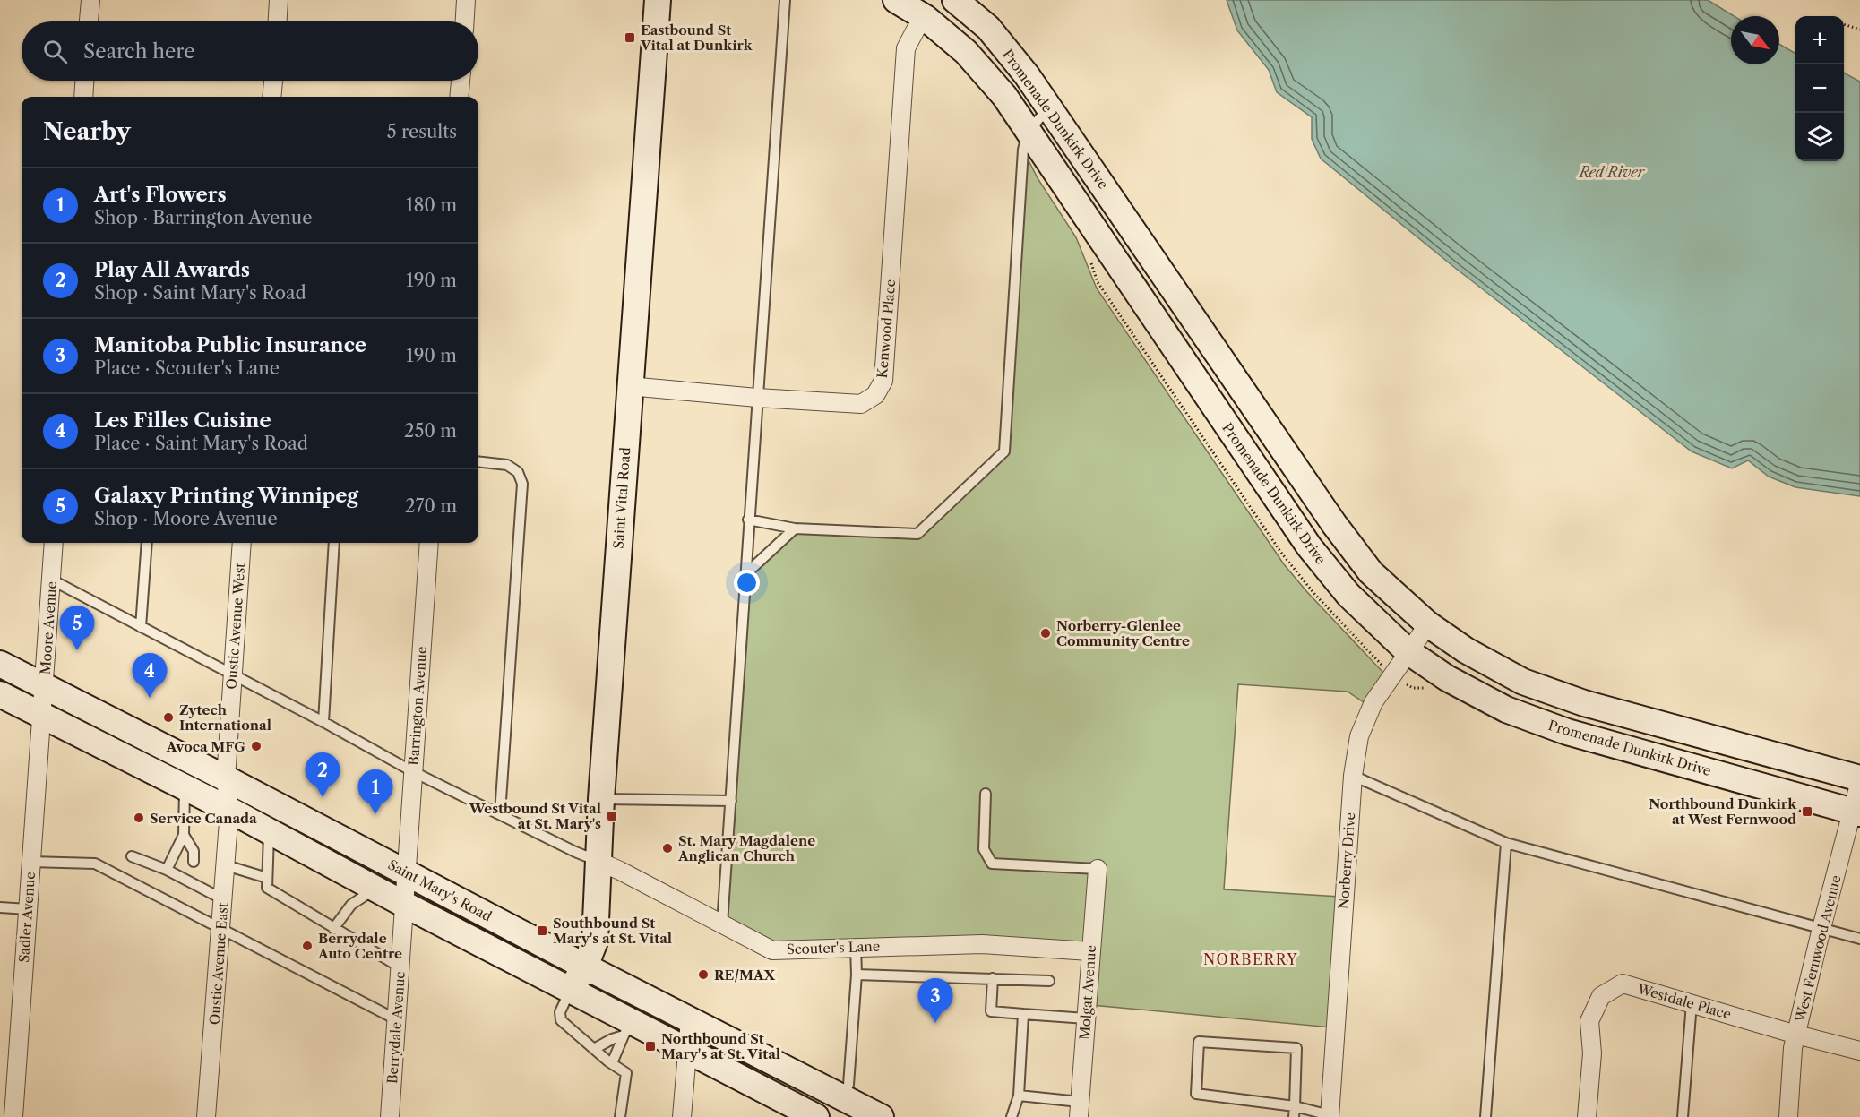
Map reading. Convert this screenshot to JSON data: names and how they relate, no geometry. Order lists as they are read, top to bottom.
{
  "streets": {
    "main road": ["Promenade Dunkirk Drive", "Saint Vital Road", "Saint Mary's Road"],
    "street": [
      "Kenwood Place",
      "Oustic Avenue West",
      "Moore Avenue",
      "Barrington Avenue",
      "Norberry Drive",
      "Sadler Avenue",
      "Scouter's Lane",
      "West Fernwood Avenue",
      "Oustic Avenue East",
      "Molgat Avenue",
      "Westdale Place",
      "Berrydale Avenue"
    ]
  },
  "crossings": [
    ["Promenade Dunkirk Drive", "Kenwood Place"],
    ["Promenade Dunkirk Drive", "Norberry Drive"],
    ["Promenade Dunkirk Drive", "West Fernwood Avenue"],
    ["Kenwood Place", "Saint Vital Road"],
    ["Saint Vital Road", "Saint Mary's Road"],
    ["Saint Vital Road", "Scouter's Lane"],
    ["Oustic Avenue West", "Saint Mary's Road"],
    ["Oustic Avenue West", "Oustic Avenue East"],
    ["Moore Avenue", "Saint Mary's Road"],
    ["Moore Avenue", "Sadler Avenue"],
    ["Barrington Avenue", "Saint Mary's Road"],
    ["Barrington Avenue", "Berrydale Avenue"],
    ["Saint Mary's Road", "Sadler Avenue"],
    ["Saint Mary's Road", "Oustic Avenue East"],
    ["Saint Mary's Road", "Berrydale Avenue"],
    ["Scouter's Lane", "Molgat Avenue"],
    ["West Fernwood Avenue", "Westdale Place"]
  ],
  "districts": ["NORBERRY"],
  "water": ["Red River"],
  "places": {
    "transit": [
      "Eastbound St Vital at Dunkirk",
      "Northbound Dunkirk at West Fernwood",
      "Westbound St Vital at St. Mary's",
      "Southbound St Mary's at St. Vital",
      "Northbound St Mary's at St. Vital"
    ],
    "other": [
      "Norberry-Glenlee Community Centre",
      "Zytech International",
      "Avoca MFG",
      "Service Canada",
      "St. Mary Magdalene Anglican Church",
      "Berrydale Auto Centre",
      "RE/MAX"
    ]
  },
  "north": "bottom right",
  "page": {
    "map_buttons": ["+", "−"],
    "search": "Search here",
    "heading": ["Nearby", "5 results"],
    "list": [
      {
        "mark": "1",
        "name": "Art's Flowers",
        "note": "Shop · Barrington Avenue",
        "value": "180 m"
      },
      {
        "mark": "2",
        "name": "Play All Awards",
        "note": "Shop · Saint Mary's Road",
        "value": "190 m"
      },
      {
        "mark": "3",
        "name": "Manitoba Public Insurance",
        "note": "Place · Scouter's Lane",
        "value": "190 m"
      },
      {
        "mark": "4",
        "name": "Les Filles Cuisine",
        "note": "Place · Saint Mary's Road",
        "value": "250 m"
      },
      {
        "mark": "5",
        "name": "Galaxy Printing Winnipeg",
        "note": "Shop · Moore Avenue",
        "value": "270 m"
      }
    ],
    "pins": [
      "5",
      "4",
      "2",
      "1",
      "3"
    ]
  }
}
